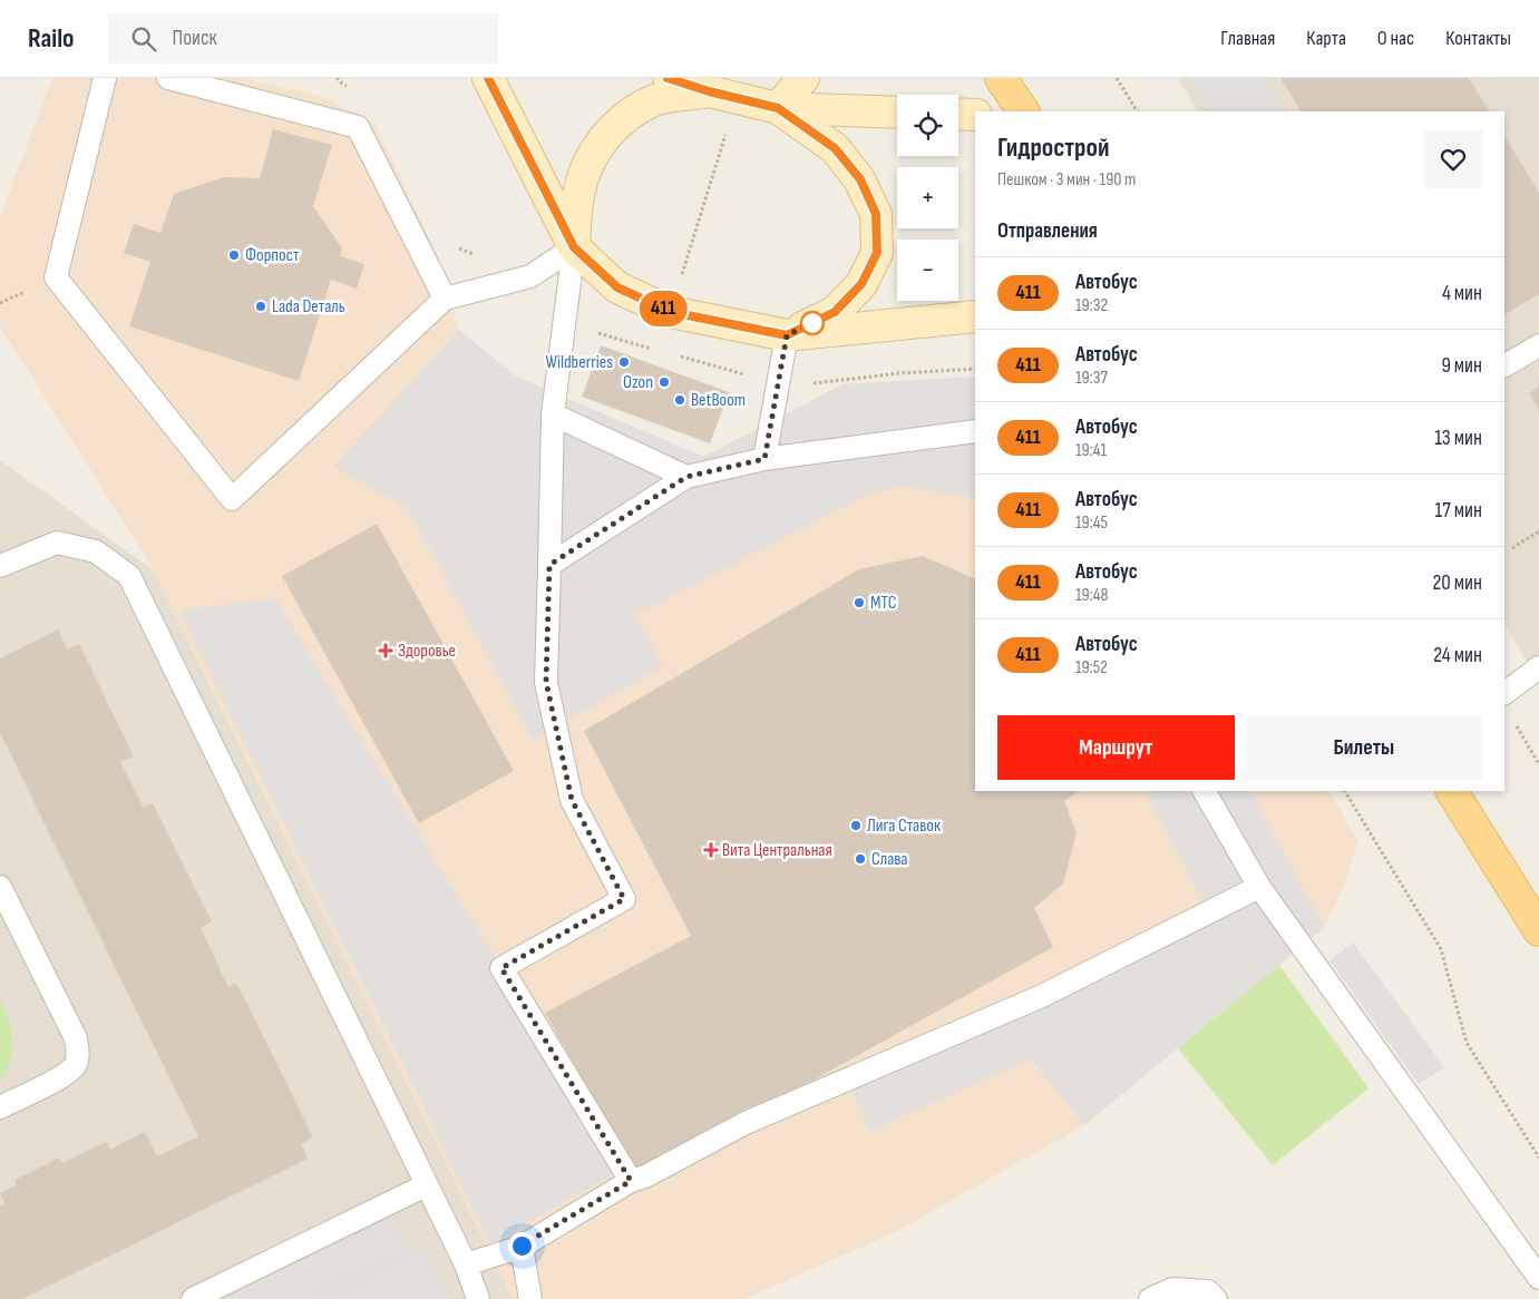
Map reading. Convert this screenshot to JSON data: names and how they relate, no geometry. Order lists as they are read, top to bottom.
{
  "places": {
    "other": [
      "Форпост",
      "Lada Dеталь",
      "Wildberries",
      "Ozon",
      "BetBoom",
      "МТС",
      "Лига Ставок",
      "Слава"
    ],
    "health": ["Здоровье", "Вита Центральная"]
  },
  "lines": ["bus line 411"],
  "page": {
    "header": "Railo",
    "search": "Поиск",
    "nav": [
      "Главная",
      "Карта",
      "О нас",
      "Контакты"
    ],
    "on_map": "411",
    "map_buttons": ["+", "−"],
    "heading": [
      ["Гидрострой", "Пешком · 3 мин · 190 m"],
      "Отправления"
    ],
    "list": [
      {
        "mark": "411",
        "name": "Автобус",
        "note": "19:32",
        "value": "4 мин"
      },
      {
        "mark": "411",
        "name": "Автобус",
        "note": "19:37",
        "value": "9 мин"
      },
      {
        "mark": "411",
        "name": "Автобус",
        "note": "19:41",
        "value": "13 мин"
      },
      {
        "mark": "411",
        "name": "Автобус",
        "note": "19:45",
        "value": "17 мин"
      },
      {
        "mark": "411",
        "name": "Автобус",
        "note": "19:48",
        "value": "20 мин"
      },
      {
        "mark": "411",
        "name": "Автобус",
        "note": "19:52",
        "value": "24 мин"
      }
    ],
    "buttons": ["Маршрут", "Билеты"]
  }
}
